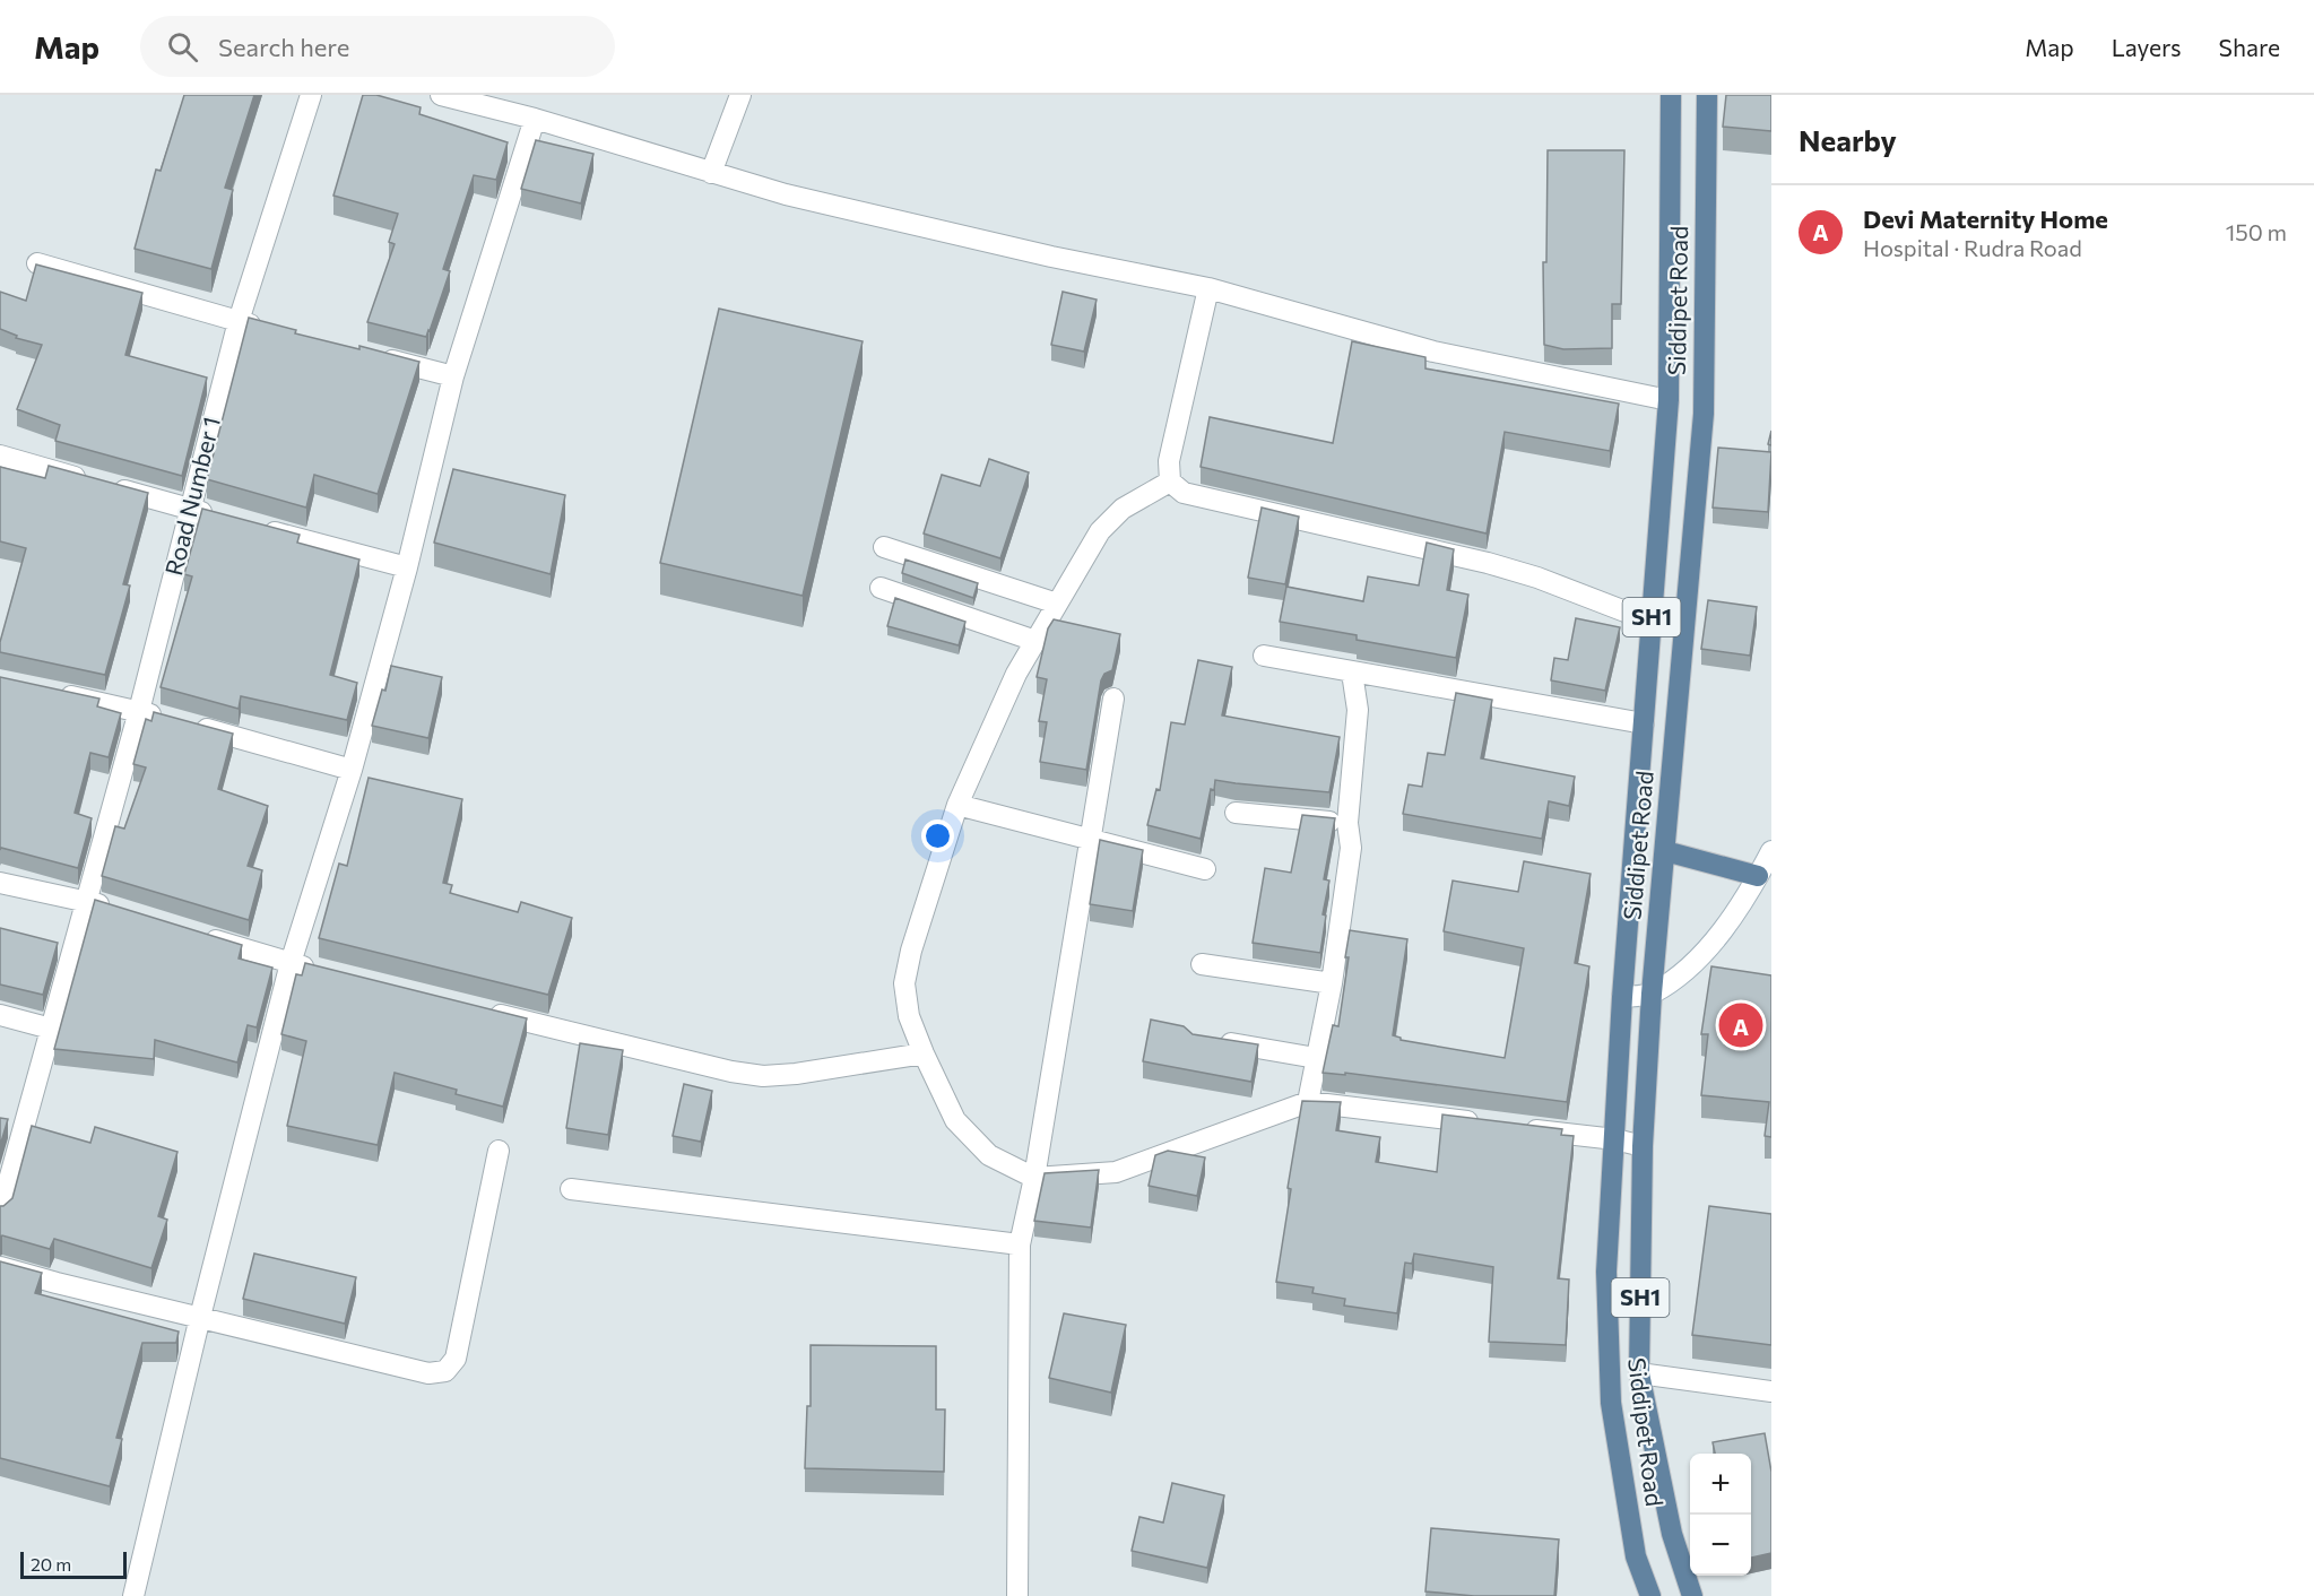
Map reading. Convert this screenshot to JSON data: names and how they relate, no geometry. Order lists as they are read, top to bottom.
{
  "streets": {
    "main road": ["Siddipet Road", "SH1"],
    "street": ["Road Number 1"]
  },
  "scale_bar": "20 m",
  "page": {
    "header": "Map",
    "search": "Search here",
    "nav": ["Map", "Layers", "Share"],
    "heading": "Nearby",
    "list": [
      {
        "mark": "A",
        "name": "Devi Maternity Home",
        "note": "Hospital · Rudra Road",
        "value": "150 m"
      }
    ],
    "pins": "A",
    "map_buttons": ["+", "−"],
    "scale": "20 m"
  }
}
